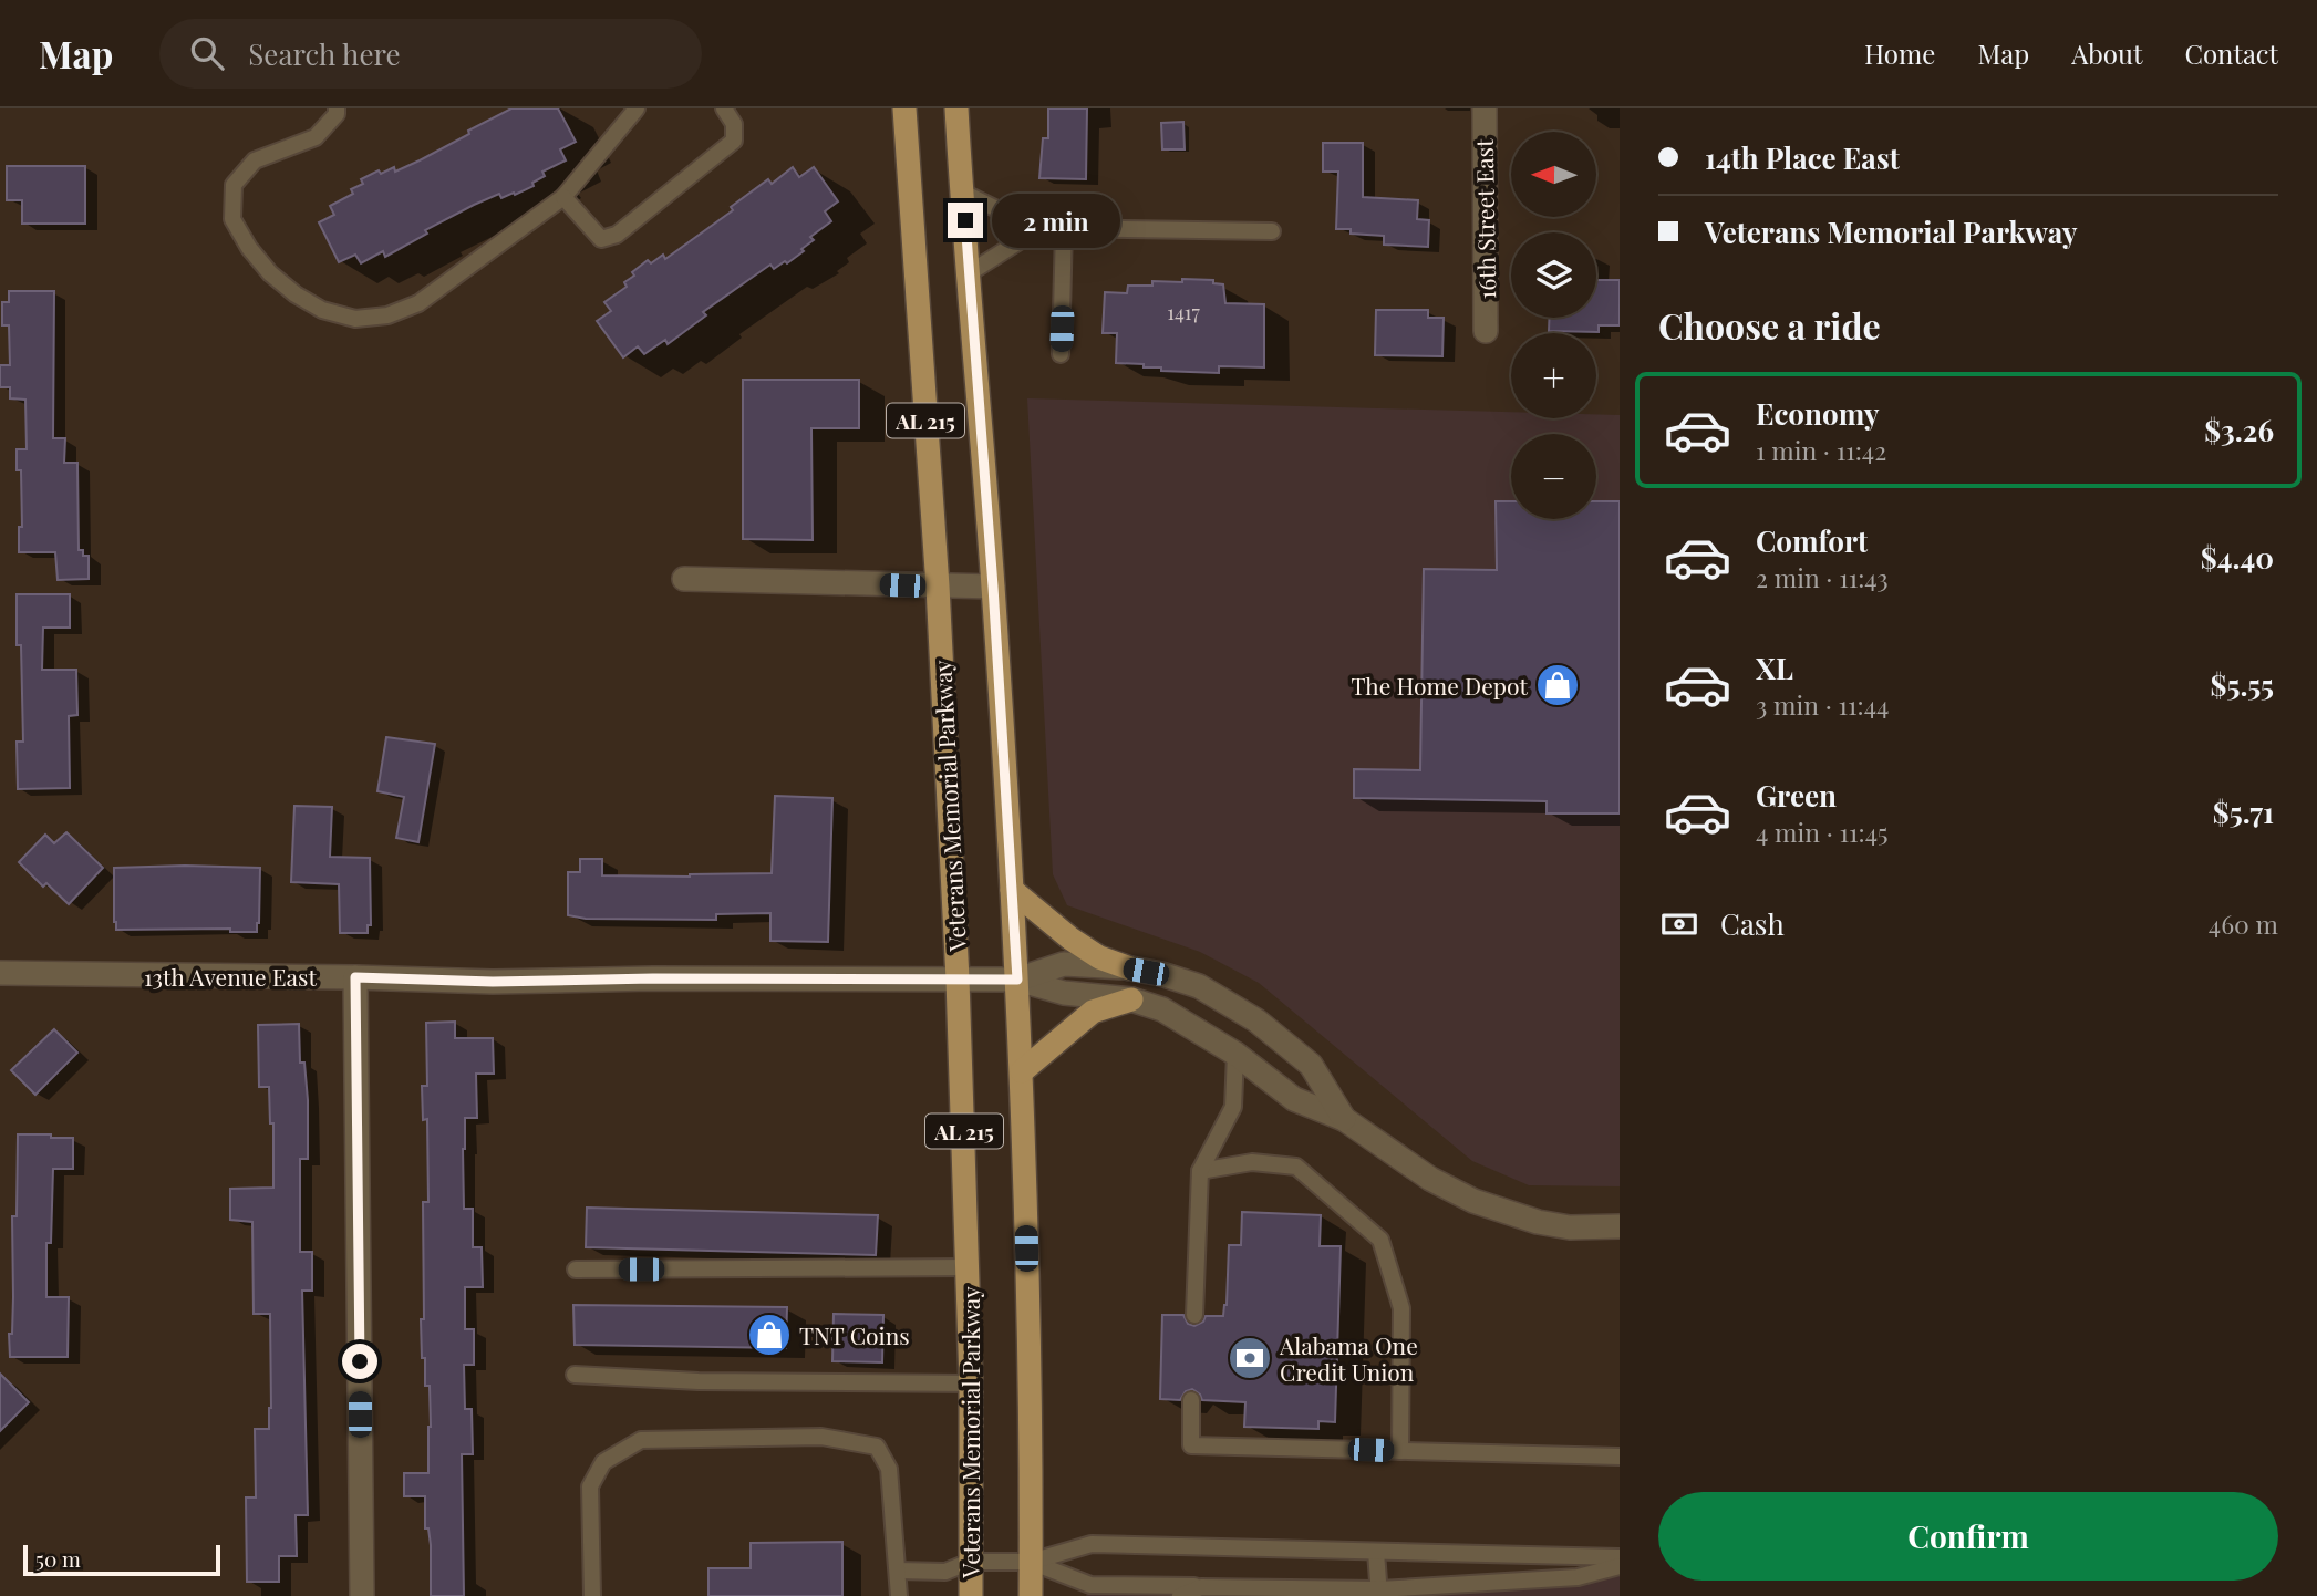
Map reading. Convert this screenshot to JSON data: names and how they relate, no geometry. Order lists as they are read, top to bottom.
{
  "streets": {
    "main road": ["AL 215", "Veterans Memorial Parkway"],
    "street": ["16th Street East", "13th Avenue East"]
  },
  "crossings": [
    ["AL 215", "13th Avenue East"],
    ["Veterans Memorial Parkway", "13th Avenue East"]
  ],
  "places": {
    "shop": ["The Home Depot", "TNT Coins"],
    "bank": ["Alabama One Credit Union"]
  },
  "house_numbers": ["1417"],
  "scale_bar": "50 m",
  "north": "left",
  "page": {
    "header": "Map",
    "search": "Search here",
    "nav": [
      "Home",
      "Map",
      "About",
      "Contact"
    ],
    "banner": ["14th Place East", "Veterans Memorial Parkway"],
    "map_buttons": ["+", "−"],
    "bubble": "2 min",
    "heading": "Choose a ride",
    "list": [
      {
        "name": "Economy",
        "note": "1 min · 11:42",
        "value": "$3.26"
      },
      {
        "name": "Comfort",
        "note": "2 min · 11:43",
        "value": "$4.40"
      },
      {
        "name": "XL",
        "note": "3 min · 11:44",
        "value": "$5.55"
      },
      {
        "name": "Green",
        "note": "4 min · 11:45",
        "value": "$5.71"
      }
    ],
    "pay": ["Cash", "460 m"],
    "buttons": "Confirm",
    "scale": "50 m"
  }
}
